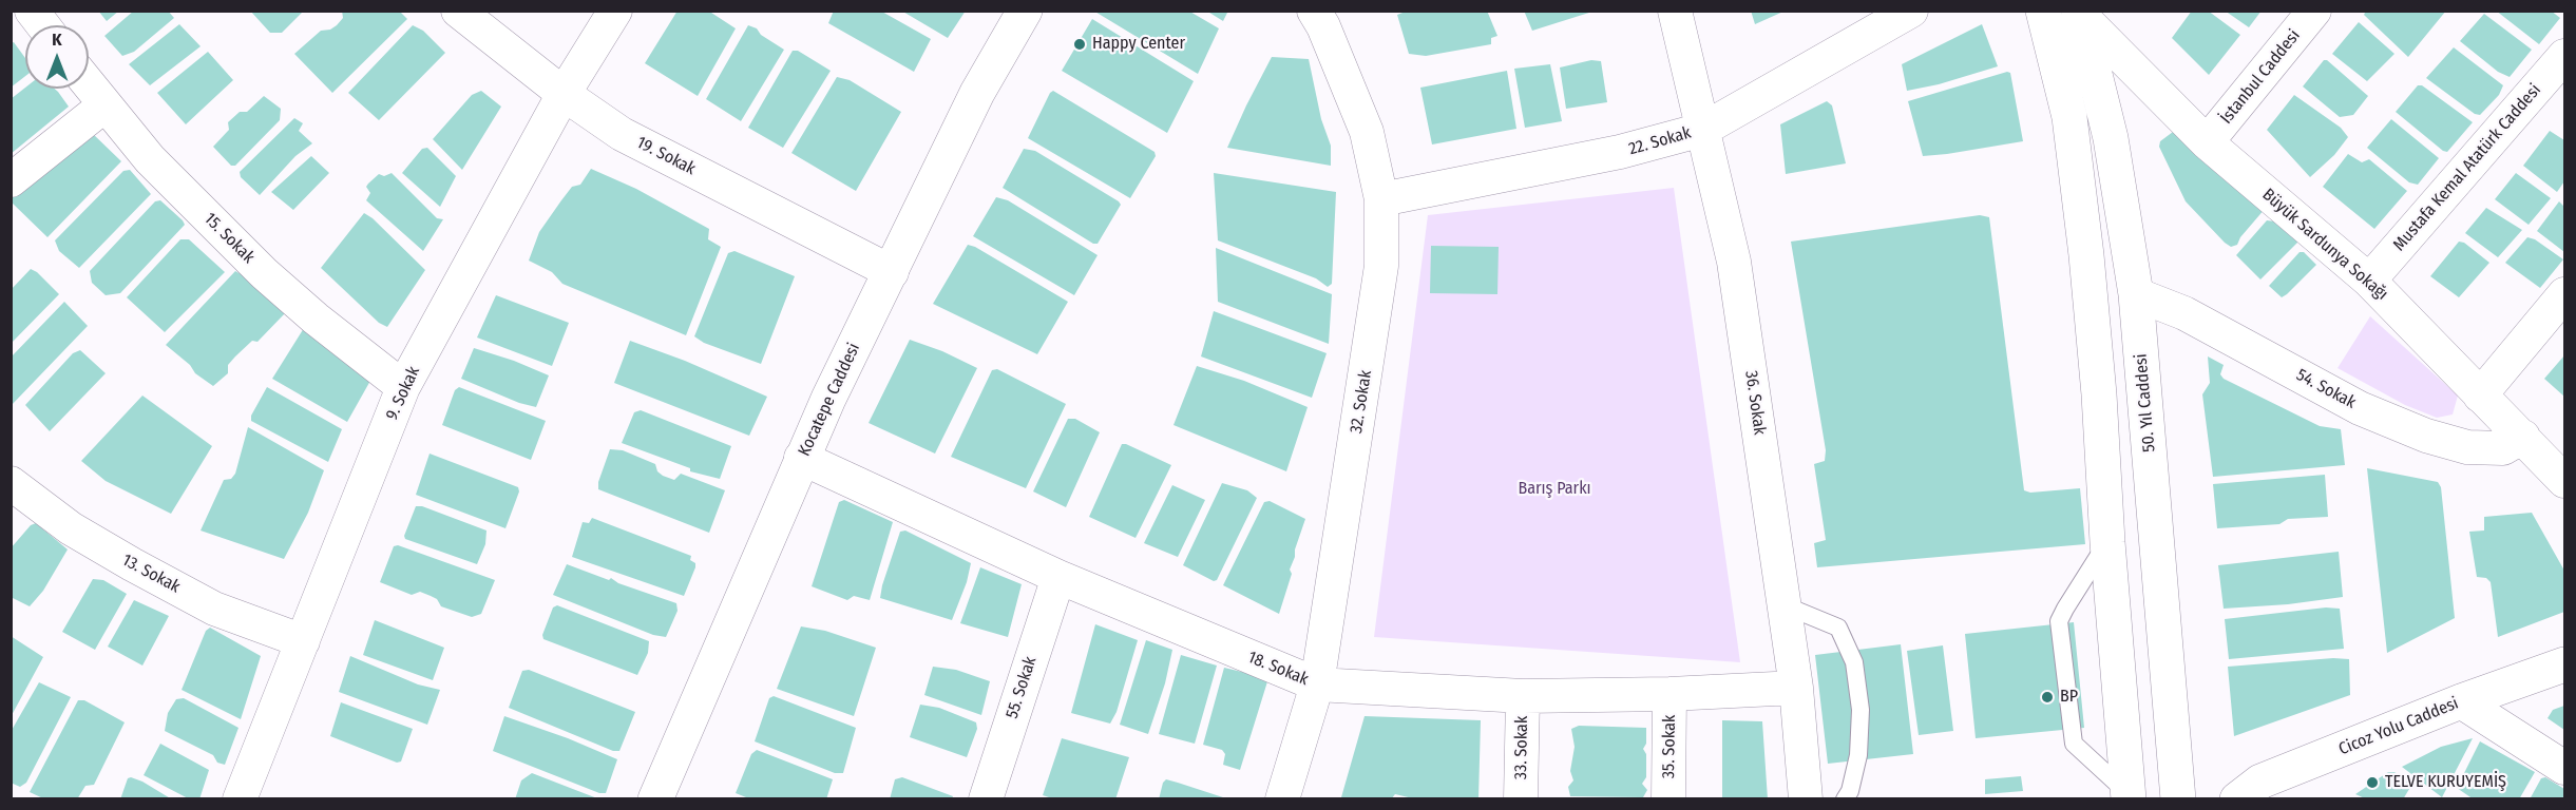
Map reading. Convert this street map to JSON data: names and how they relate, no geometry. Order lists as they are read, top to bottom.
{
  "streets": {
    "main road": ["Kocatepe Caddesi", "50. Yıl Caddesi", "Cicoz Yolu Caddesi"],
    "street": [
      "İstanbul Caddesi",
      "22. Sokak",
      "19. Sokak",
      "Mustafa Kemal Atatürk Caddesi",
      "15. Sokak",
      "Büyük Sardunya Sokağı",
      "54. Sokak",
      "9. Sokak",
      "32. Sokak",
      "36. Sokak",
      "13. Sokak",
      "18. Sokak",
      "55. Sokak",
      "35. Sokak",
      "33. Sokak"
    ]
  },
  "crossings": [
    ["İstanbul Caddesi", "Büyük Sardunya Sokağı"],
    ["22. Sokak", "32. Sokak"],
    ["22. Sokak", "36. Sokak"],
    ["19. Sokak", "9. Sokak"],
    ["19. Sokak", "Kocatepe Caddesi"],
    ["Mustafa Kemal Atatürk Caddesi", "Büyük Sardunya Sokağı"],
    ["15. Sokak", "9. Sokak"],
    ["Büyük Sardunya Sokağı", "54. Sokak"],
    ["Büyük Sardunya Sokağı", "50. Yıl Caddesi"],
    ["54. Sokak", "50. Yıl Caddesi"],
    ["9. Sokak", "13. Sokak"],
    ["Kocatepe Caddesi", "18. Sokak"],
    ["32. Sokak", "18. Sokak"],
    ["36. Sokak", "18. Sokak"],
    ["18. Sokak", "55. Sokak"],
    ["18. Sokak", "35. Sokak"],
    ["18. Sokak", "33. Sokak"]
  ],
  "parks": ["Barış Parkı"],
  "places": ["Happy Center", "BP", "TELVE KURUYEMİŞ"],
  "north": "top"
}
